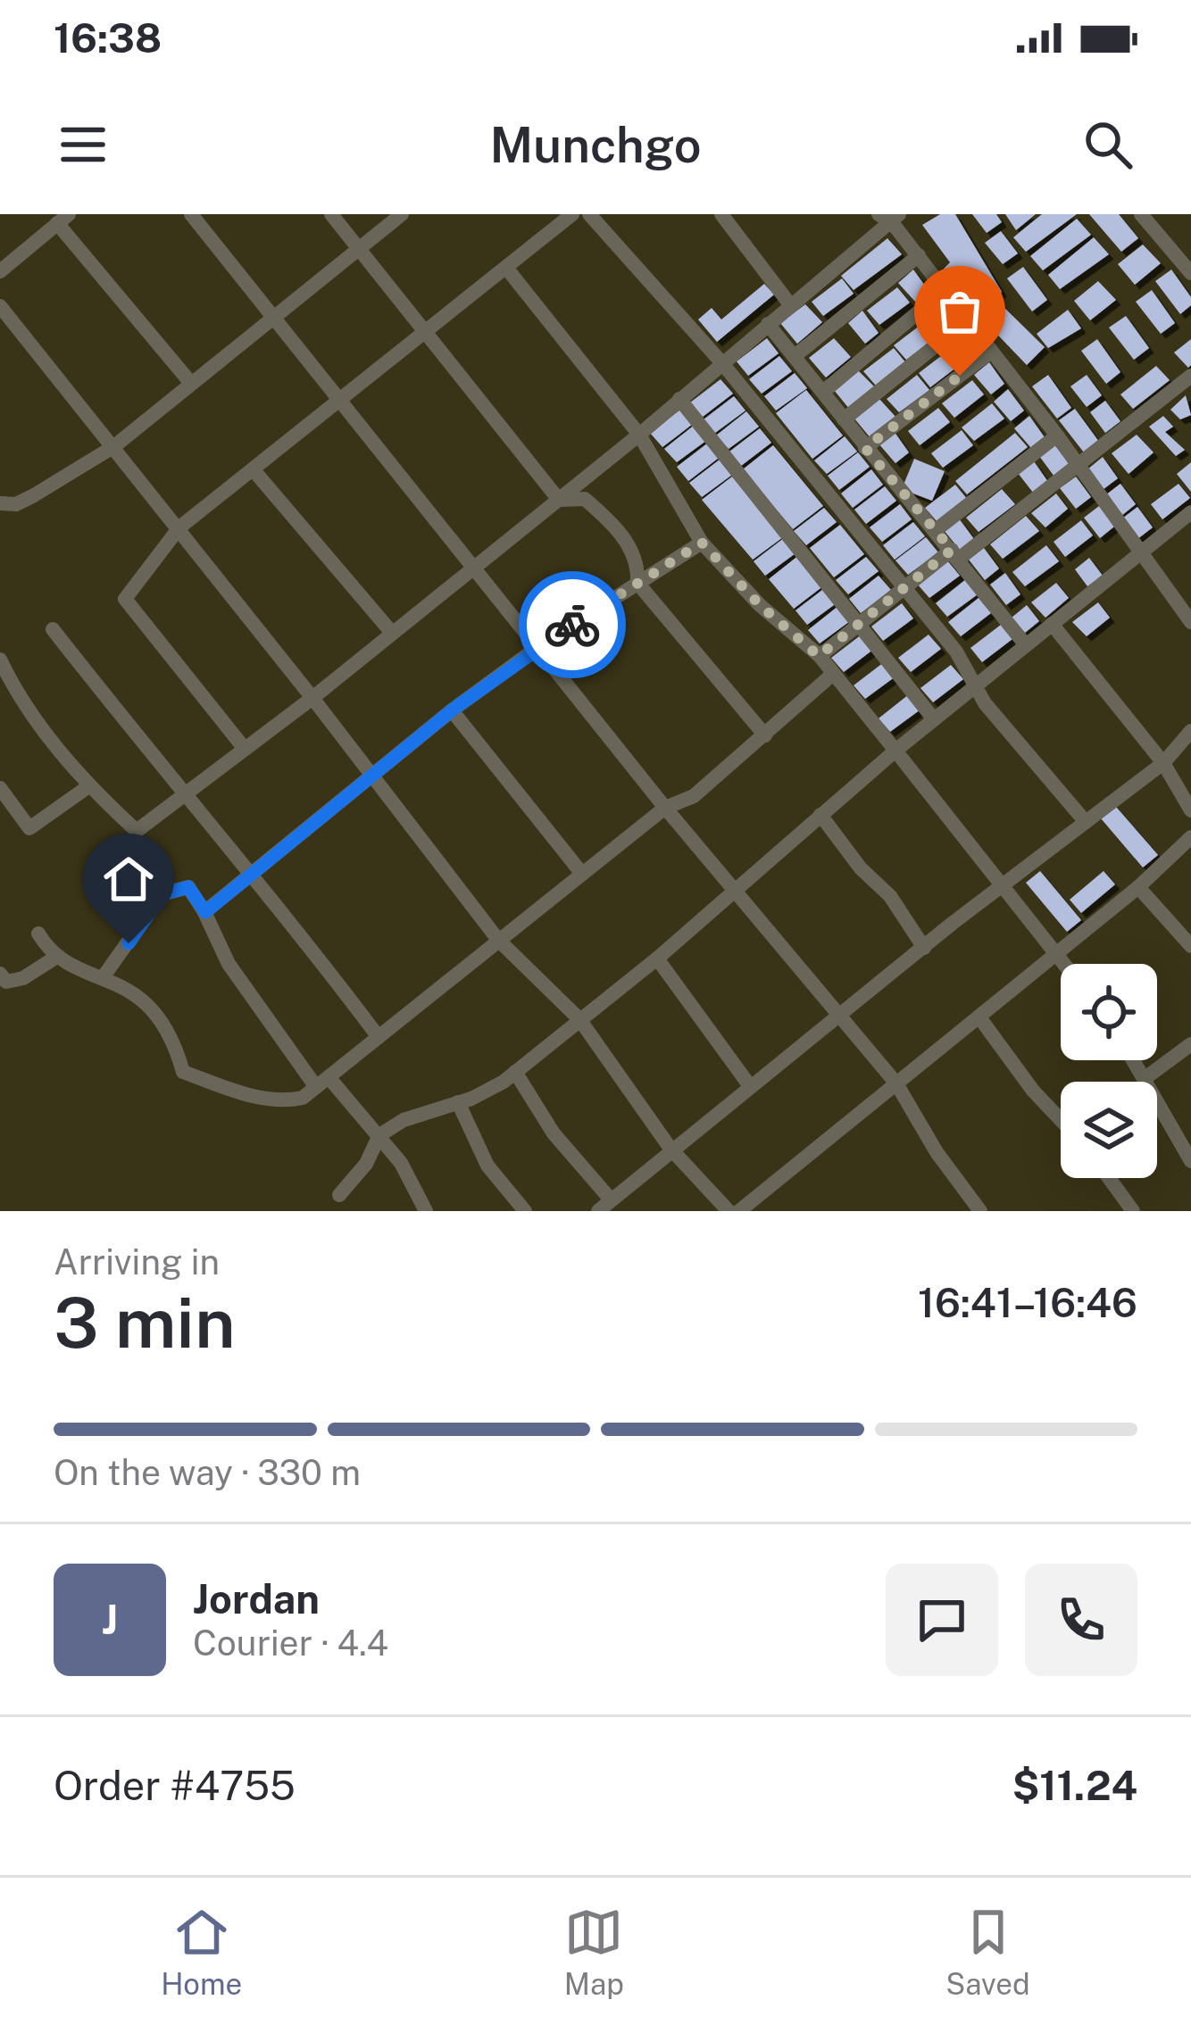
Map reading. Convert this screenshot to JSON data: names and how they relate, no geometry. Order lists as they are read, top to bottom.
{
  "page": {
    "status": "16:38",
    "header": "Munchgo",
    "heading": ["3 min", "Arriving in", "16:41–16:46"],
    "panel": [
      "Jordan",
      "Courier · 4.4",
      "Order #4755",
      "$11.24"
    ],
    "bar": "On the way · 330 m",
    "round": "J",
    "tabs": ["Home", "Map", "Saved"]
  }
}
